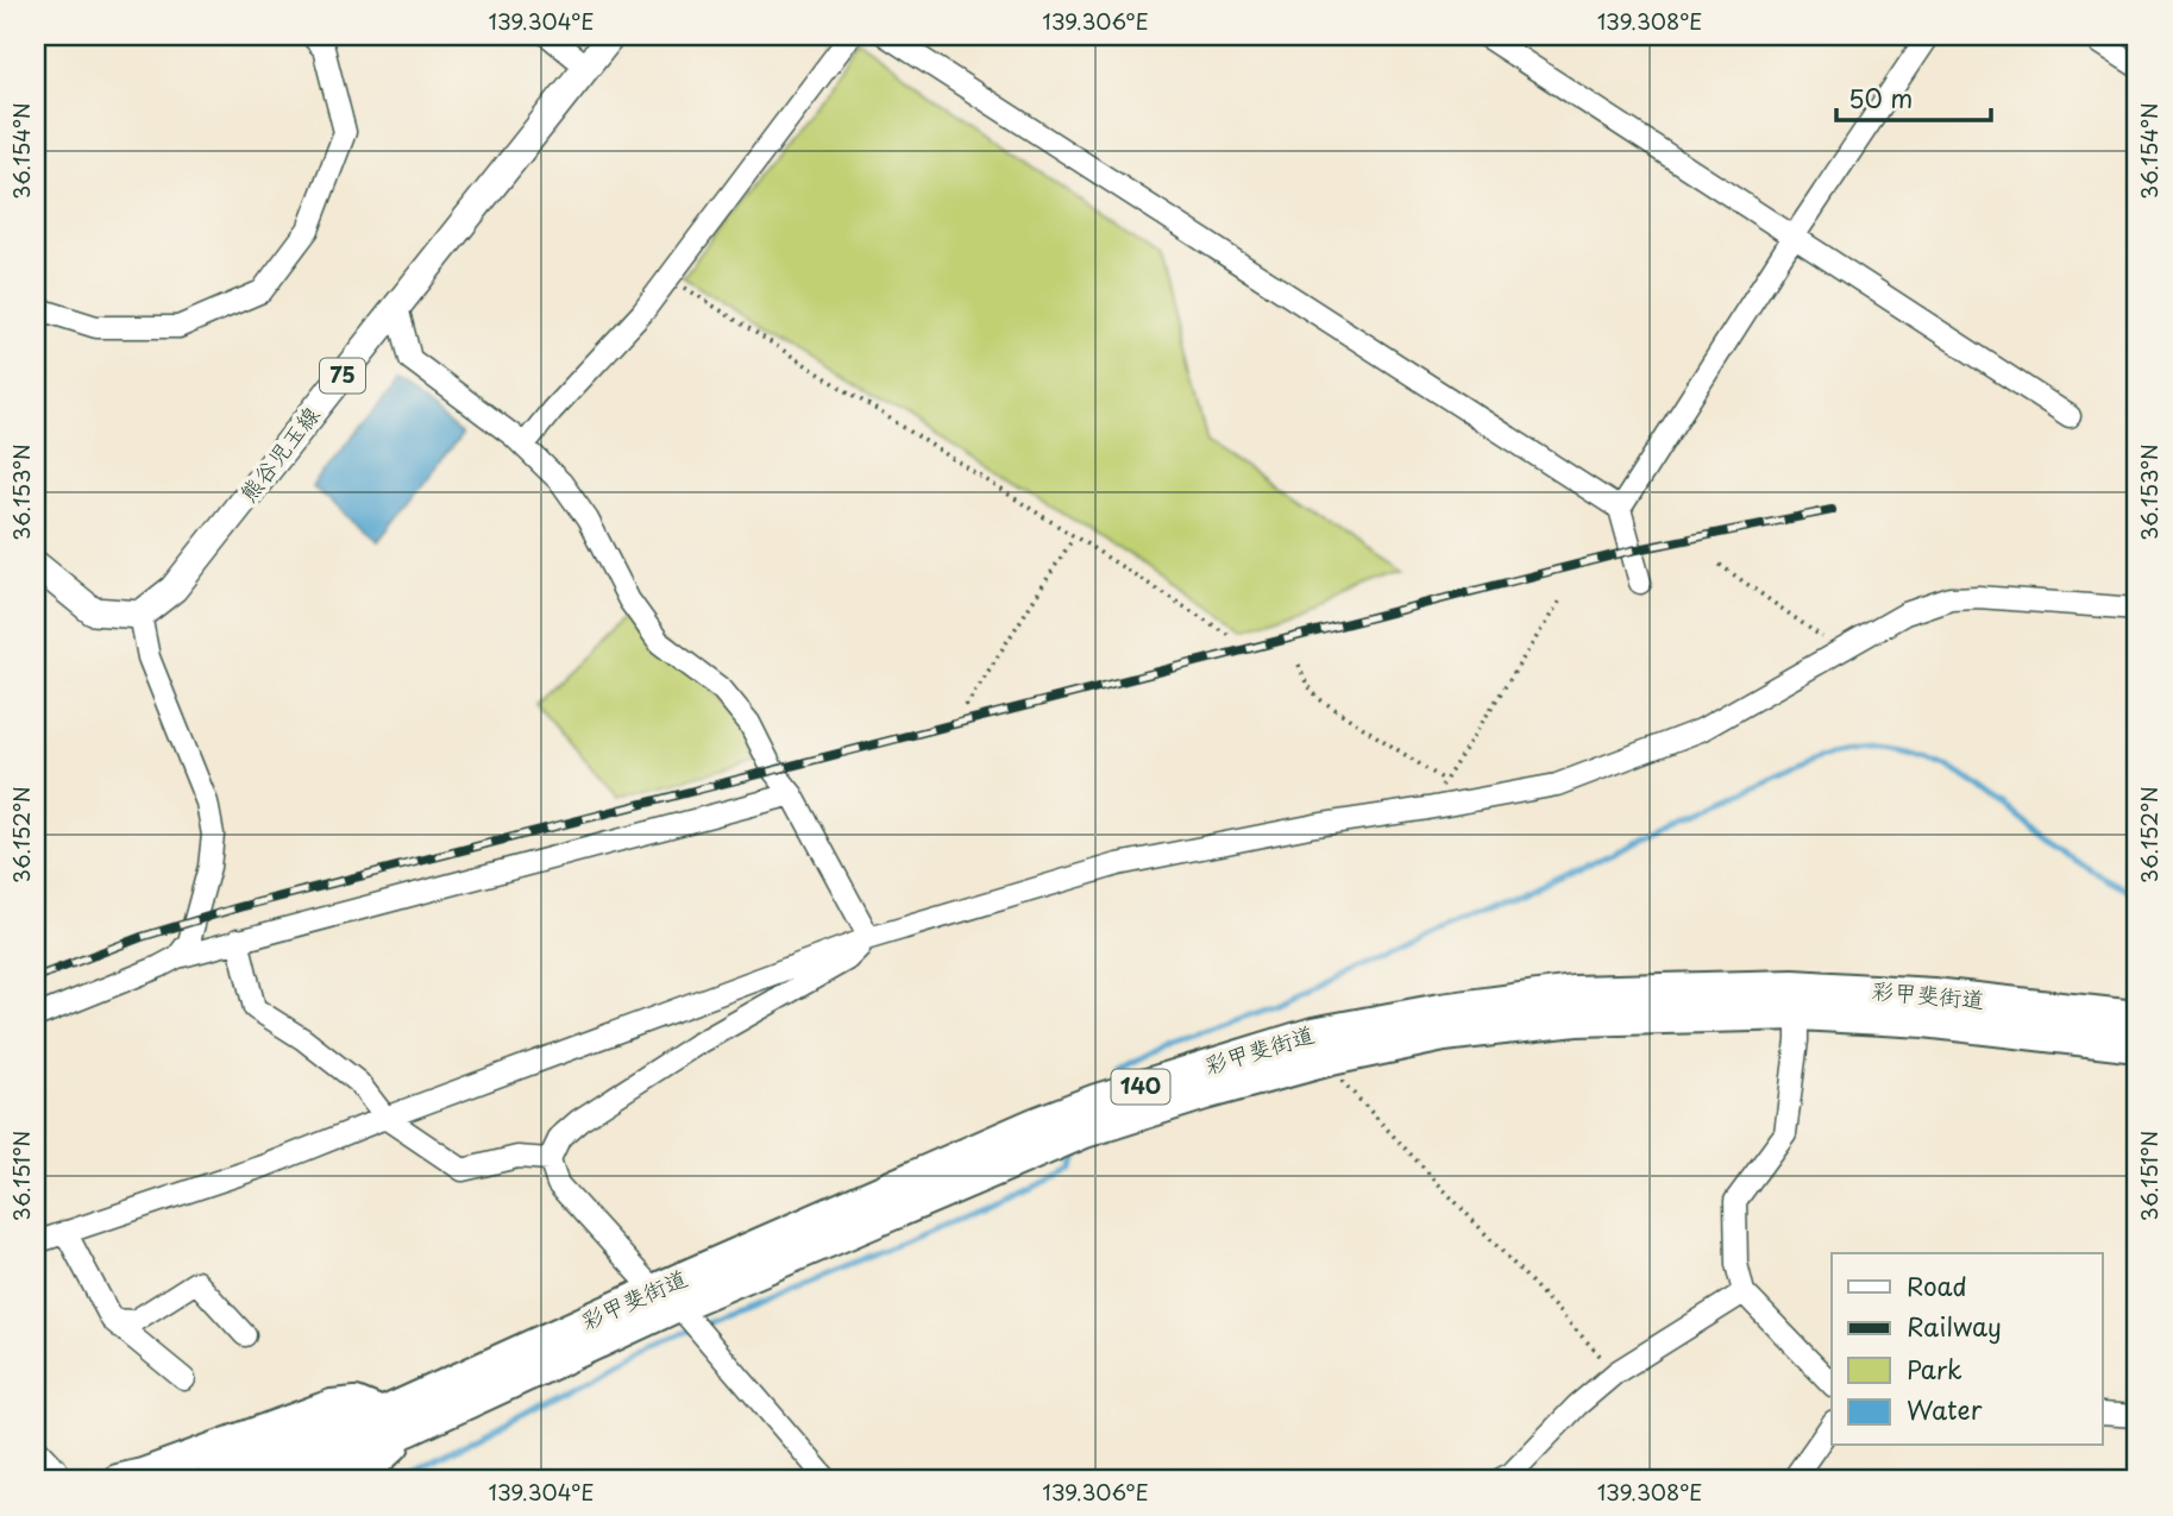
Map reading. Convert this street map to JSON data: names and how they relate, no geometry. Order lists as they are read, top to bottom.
{
  "streets": {
    "highway": ["彩甲斐街道", "140"],
    "main road": ["75", "熊谷児玉線"]
  },
  "legend": [
    "Road",
    "Railway",
    "Park",
    "Water"
  ],
  "scale_bar": "50 m",
  "coordinates": [
    "139.304°E",
    "139.306°E",
    "139.308°E",
    "36.154°N",
    "36.153°N",
    "36.152°N",
    "36.151°N"
  ]
}
